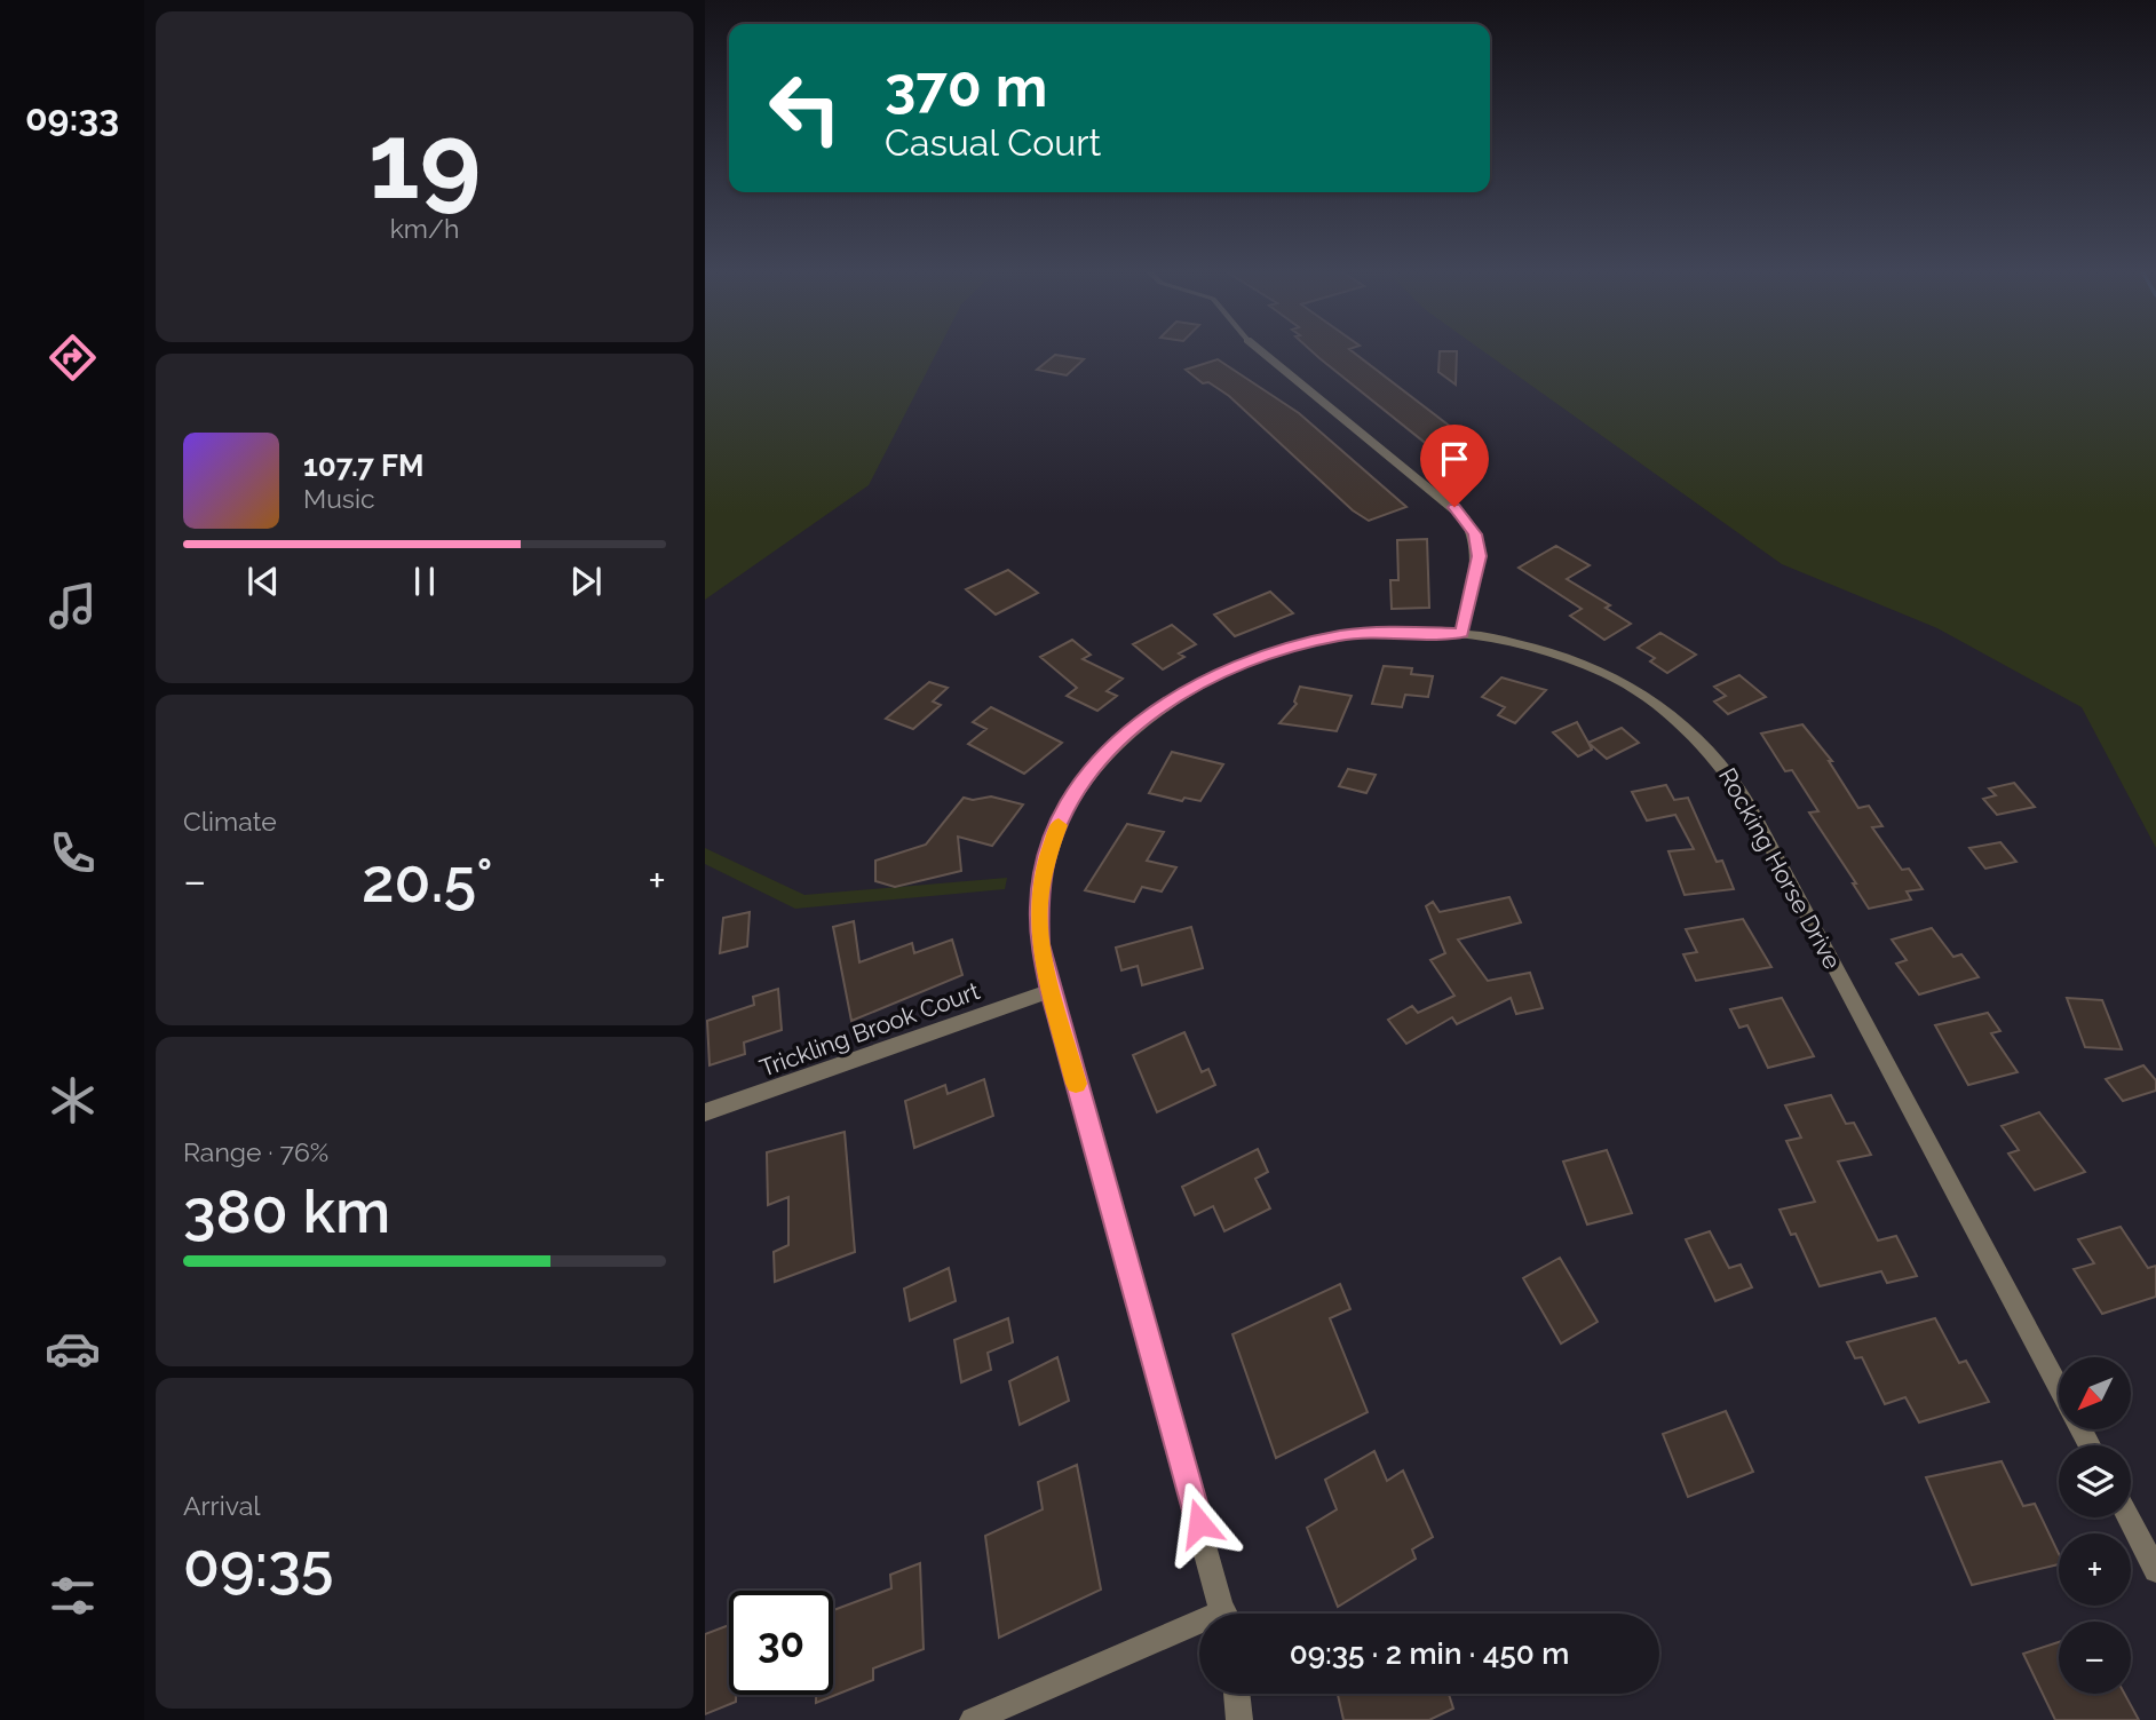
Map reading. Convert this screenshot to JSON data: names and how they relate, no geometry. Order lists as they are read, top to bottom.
{
  "streets": {
    "street": ["Rocking Horse Drive", "Trickling Brook Court"]
  },
  "crossings": [
    ["Rocking Horse Drive", "Trickling Brook Court"]
  ],
  "north": "bottom left",
  "page": {
    "tabs": "09:33",
    "tile": [
      ["19", "km/h"],
      "Climate",
      ["Range · 76%", "380 km"],
      ["Arrival", "09:35"]
    ],
    "turn": ["370 m", "Casual Court"],
    "song": ["107.7 FM", "Music"],
    "heat": ["−", "20.5°", "+"],
    "map_buttons": ["+", "−"],
    "limit": "30",
    "trip": "09:35 · 2 min · 450 m"
  }
}
